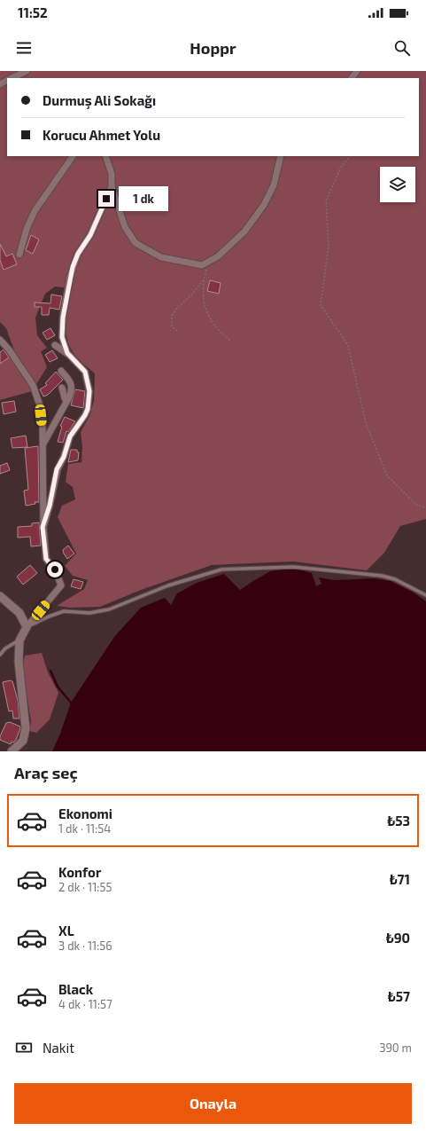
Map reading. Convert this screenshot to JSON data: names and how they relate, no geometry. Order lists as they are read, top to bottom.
{
  "page": {
    "status": "11:52",
    "header": "Hoppr",
    "banner": ["Durmuş Ali Sokağı", "Korucu Ahmet Yolu"],
    "bubble": "1 dk",
    "heading": "Araç seç",
    "list": [
      {
        "name": "Ekonomi",
        "note": "1 dk · 11:54",
        "value": "₺53"
      },
      {
        "name": "Konfor",
        "note": "2 dk · 11:55",
        "value": "₺71"
      },
      {
        "name": "XL",
        "note": "3 dk · 11:56",
        "value": "₺90"
      },
      {
        "name": "Black",
        "note": "4 dk · 11:57",
        "value": "₺57"
      }
    ],
    "pay": ["Nakit", "390 m"],
    "buttons": "Onayla"
  }
}
